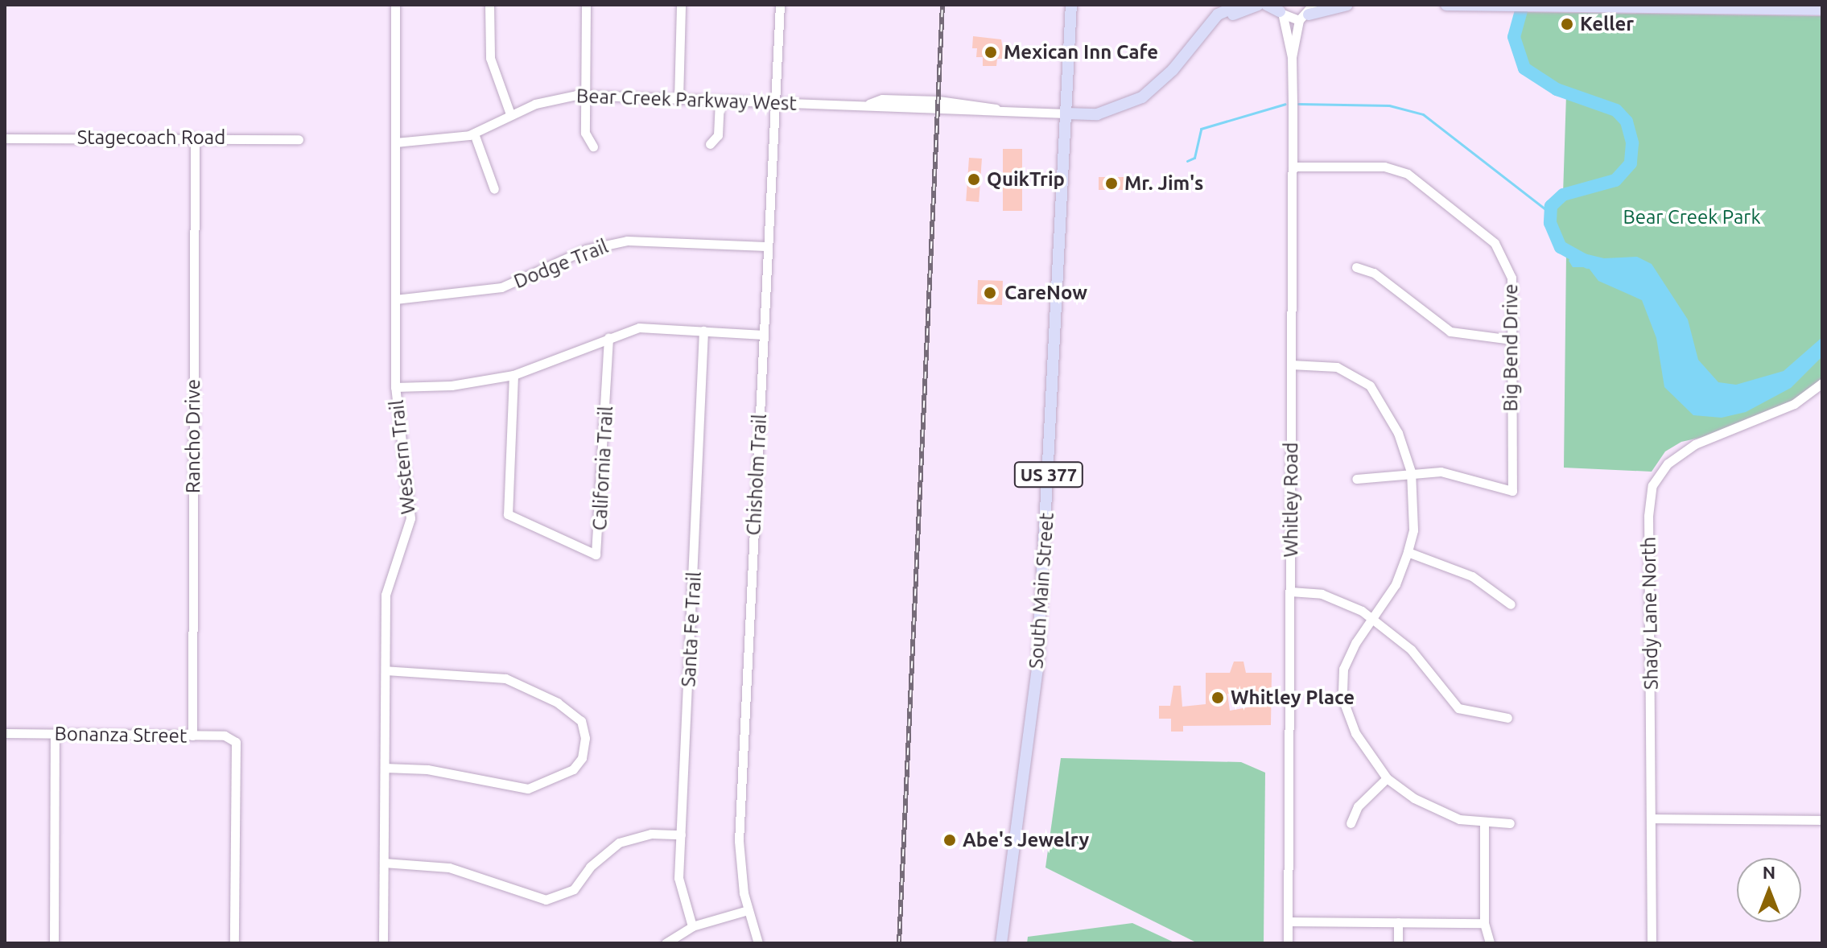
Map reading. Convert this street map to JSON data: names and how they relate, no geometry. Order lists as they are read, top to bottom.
{
  "streets": {
    "main road": ["US 377", "South Main Street"],
    "street": [
      "Bear Creek Parkway West",
      "Stagecoach Road",
      "Dodge Trail",
      "Big Bend Drive",
      "Rancho Drive",
      "Western Trail",
      "California Trail",
      "Chisholm Trail",
      "Whitley Road",
      "Shady Lane North",
      "Santa Fe Trail",
      "Bonanza Street"
    ]
  },
  "crossings": [
    ["Bear Creek Parkway West", "Western Trail"],
    ["Bear Creek Parkway West", "Chisholm Trail"],
    ["Bear Creek Parkway West", "South Main Street"],
    ["Stagecoach Road", "Rancho Drive"],
    ["Dodge Trail", "Western Trail"],
    ["Dodge Trail", "Chisholm Trail"],
    ["Big Bend Drive", "Whitley Road"],
    ["Rancho Drive", "Bonanza Street"]
  ],
  "parks": ["Bear Creek Park"],
  "places": [
    "Keller",
    "Mexican Inn Cafe",
    "QuikTrip",
    "Mr. Jim's",
    "CareNow",
    "Whitley Place",
    "Abe's Jewelry"
  ],
  "north": "top"
}
